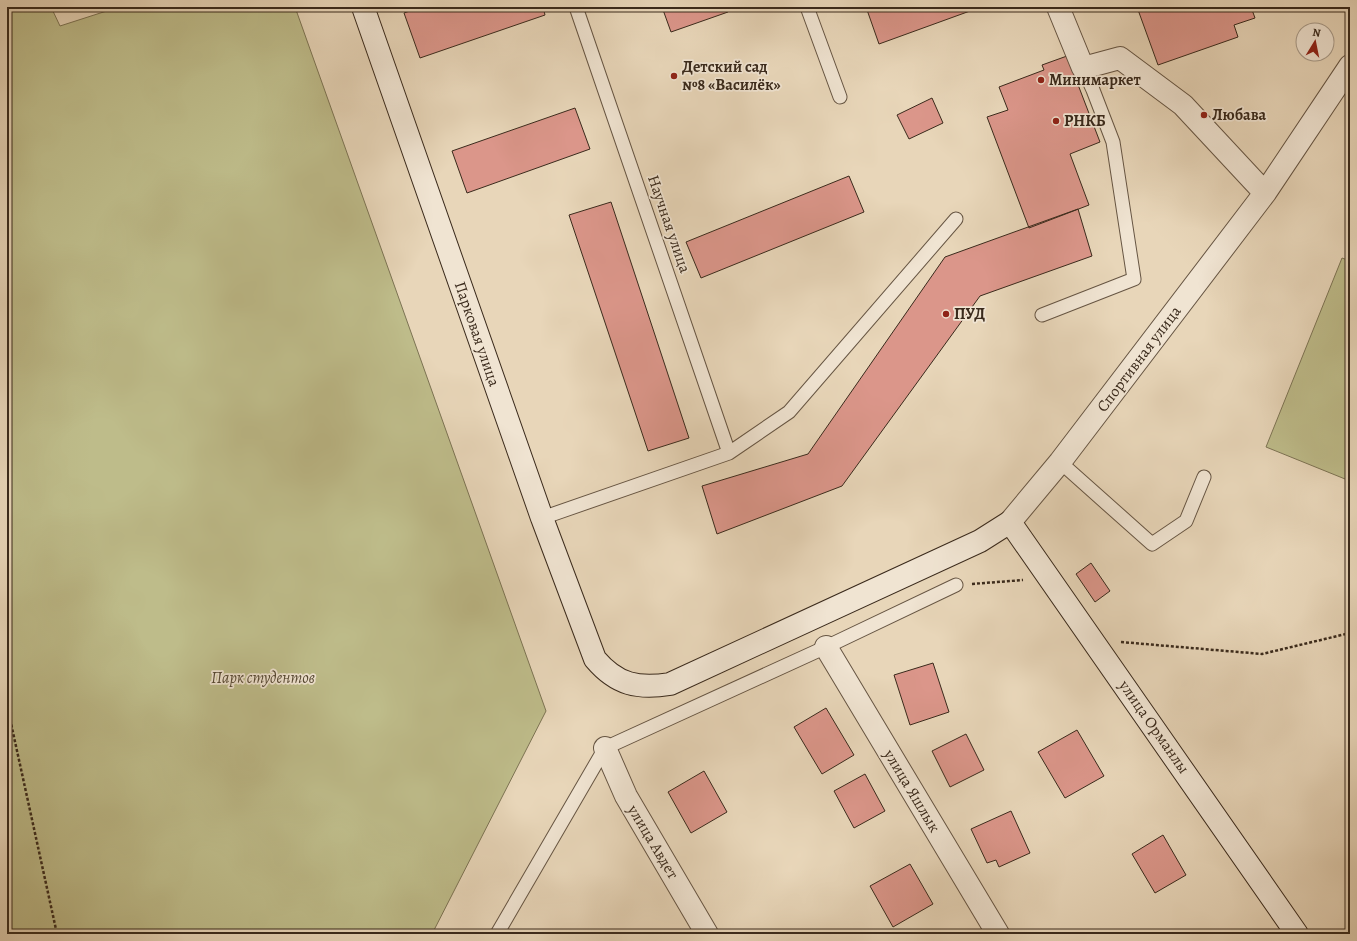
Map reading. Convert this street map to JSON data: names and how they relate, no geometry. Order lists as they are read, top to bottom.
{
  "streets": {
    "street": [
      "Парковая улица",
      "Спортивная улица",
      "улица Орманлы",
      "улица Яшлык",
      "улица Авдет"
    ],
    "lane": ["Научная улица"]
  },
  "crossings": [
    ["Парковая улица", "Спортивная улица"],
    ["Спортивная улица", "улица Орманлы"]
  ],
  "parks": ["Парк студентов"],
  "places": [
    "Детский сад №8 «Василёк»",
    "Минимаркет",
    "Любава",
    "РНКБ",
    "ПУД"
  ],
  "north": "top"
}
